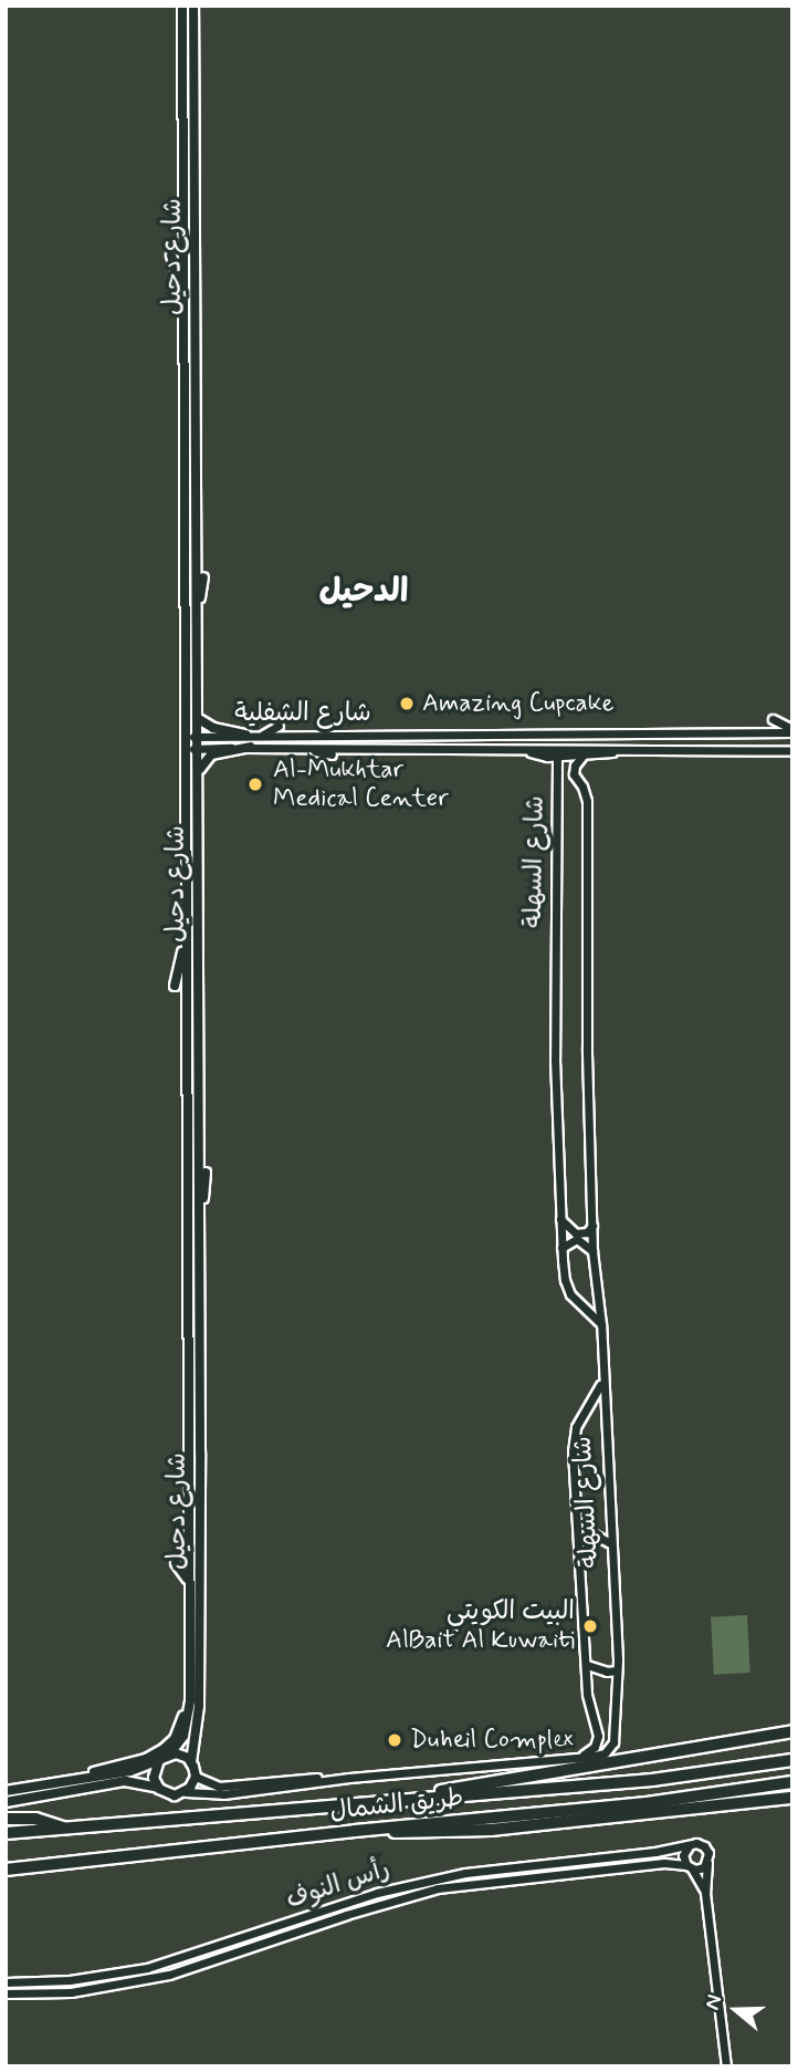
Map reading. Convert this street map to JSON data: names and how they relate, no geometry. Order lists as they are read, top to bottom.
{
  "streets": {
    "highway": ["طريق الشمال"],
    "main road": ["شارع دحيل"],
    "street": ["شارع الشفلية", "شارع السهلة", "رأس النوف"]
  },
  "crossings": [
    ["شارع دحيل", "شارع الشفلية"],
    ["شارع دحيل", "طريق الشمال"],
    ["شارع السهلة", "طريق الشمال"]
  ],
  "districts": ["الدحيل"],
  "places": [
    "Amazing Cupcake",
    "Al-Mukhtar Medical Center",
    "البيت الكويتي AlBait Al Kuwaiti",
    "Duheil Complex"
  ],
  "north": "left"
}
